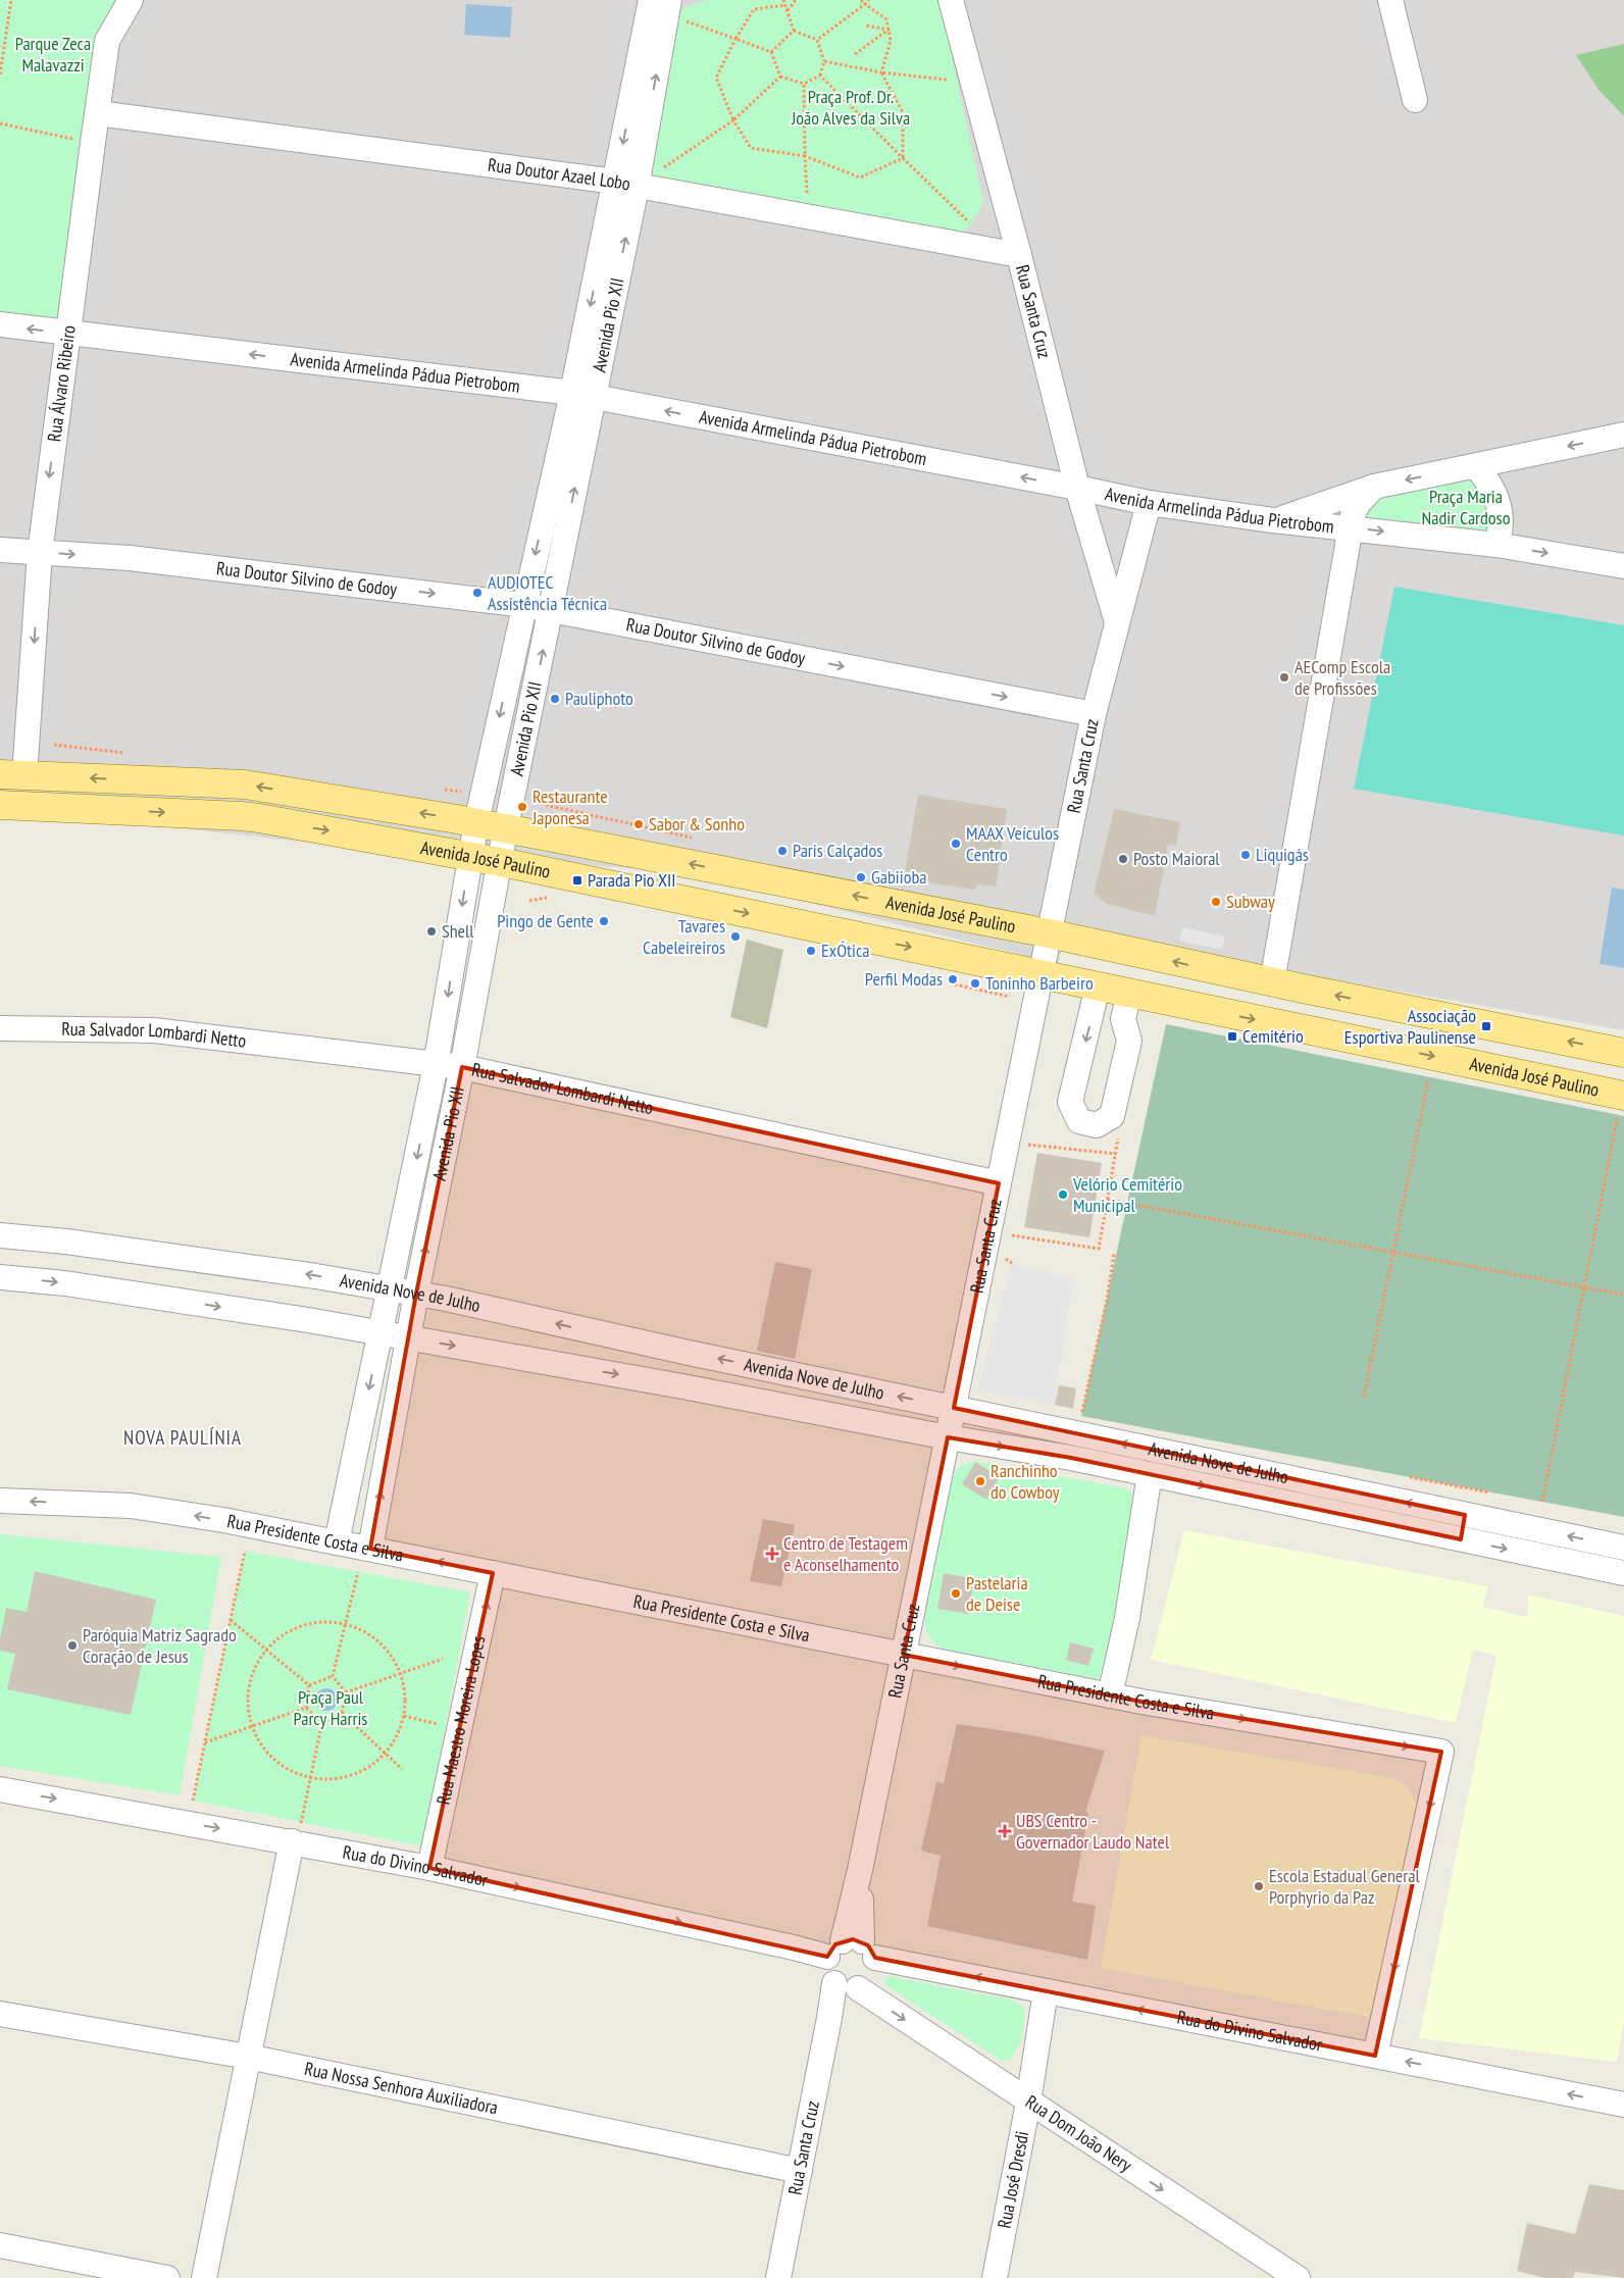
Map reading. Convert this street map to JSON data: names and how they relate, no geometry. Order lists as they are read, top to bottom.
{
  "streets": {
    "main road": ["Avenida José Paulino"],
    "street": [
      "Rua Doutor Azael Lobo",
      "Rua Santa Cruz",
      "Avenida Pio XII",
      "Avenida Armelinda Pádua Pietrobom",
      "Rua Álvaro Ribeiro",
      "Rua Doutor Silvino de Godoy",
      "Rua Salvador Lombardi Netto",
      "Avenida Nove de Julho",
      "Rua Presidente Costa e Silva",
      "Rua Maestro Moreira Lopes",
      "Rua do Divino Salvador",
      "Rua Nossa Senhora Auxiliadora",
      "Rua Dom João Nery",
      "Rua José Dresdi"
    ]
  },
  "crossings": [
    ["Rua Doutor Azael Lobo", "Rua Santa Cruz"],
    ["Rua Doutor Azael Lobo", "Avenida Pio XII"],
    ["Rua Doutor Azael Lobo", "Rua Álvaro Ribeiro"],
    ["Rua Santa Cruz", "Avenida Armelinda Pádua Pietrobom"],
    ["Rua Santa Cruz", "Rua Doutor Silvino de Godoy"],
    ["Rua Santa Cruz", "Avenida José Paulino"],
    ["Rua Santa Cruz", "Rua Salvador Lombardi Netto"],
    ["Rua Santa Cruz", "Avenida Nove de Julho"],
    ["Rua Santa Cruz", "Rua Presidente Costa e Silva"],
    ["Rua Santa Cruz", "Rua do Divino Salvador"],
    ["Rua Santa Cruz", "Rua Nossa Senhora Auxiliadora"],
    ["Rua Santa Cruz", "Rua Dom João Nery"],
    ["Avenida Pio XII", "Avenida Armelinda Pádua Pietrobom"],
    ["Avenida Pio XII", "Rua Doutor Silvino de Godoy"],
    ["Avenida Pio XII", "Avenida José Paulino"],
    ["Avenida Pio XII", "Rua Salvador Lombardi Netto"],
    ["Avenida Pio XII", "Avenida Nove de Julho"],
    ["Avenida Pio XII", "Rua Presidente Costa e Silva"],
    ["Avenida Armelinda Pádua Pietrobom", "Rua Álvaro Ribeiro"],
    ["Rua Álvaro Ribeiro", "Rua Doutor Silvino de Godoy"],
    ["Rua Álvaro Ribeiro", "Avenida José Paulino"],
    ["Rua Presidente Costa e Silva", "Rua Maestro Moreira Lopes"],
    ["Rua Presidente Costa e Silva", "Rua do Divino Salvador"],
    ["Rua Maestro Moreira Lopes", "Rua do Divino Salvador"],
    ["Rua do Divino Salvador", "Rua José Dresdi"],
    ["Rua Dom João Nery", "Rua José Dresdi"]
  ],
  "one_way": [
    "Rua Álvaro Ribeiro",
    "Rua Doutor Silvino de Godoy",
    "Rua Maestro Moreira Lopes",
    "Rua Dom João Nery"
  ],
  "districts": ["NOVA PAULÍNIA"],
  "parks": [
    "Parque Zeca Malavazzi",
    "Praça Prof. Dr. João Alves da Silva",
    "Praça Maria Nadir Cardoso",
    "Praça Paul Parcy Harris"
  ],
  "places": {
    "other": [
      "AUDIOTEC Assistência Técnica",
      "AEComp Escola de Profissões",
      "Pauliphoto",
      "Restaurante Japonesa",
      "Sabor & Sonho",
      "MAAX Veículos Centro",
      "Paris Calçados",
      "Liquigás",
      "Posto Maioral",
      "Gabiioba",
      "Subway",
      "Pingo de Gente",
      "Shell",
      "Tavares Cabeleireiros",
      "ExÓtica",
      "Perfil Modas",
      "Toninho Barbeiro",
      "Velório Cemitério Municipal",
      "Ranchinho do Cowboy",
      "Pastelaria de Deise",
      "Paróquia Matriz Sagrado Coração de Jesus",
      "Escola Estadual General Porphyrio da Paz"
    ],
    "transit": ["Parada Pio XII", "Associação Esportiva Paulinense", "Cemitério"],
    "health": ["Centro de Testagem e Aconselhamento", "UBS Centro - Governador Laudo Natel"]
  }
}
